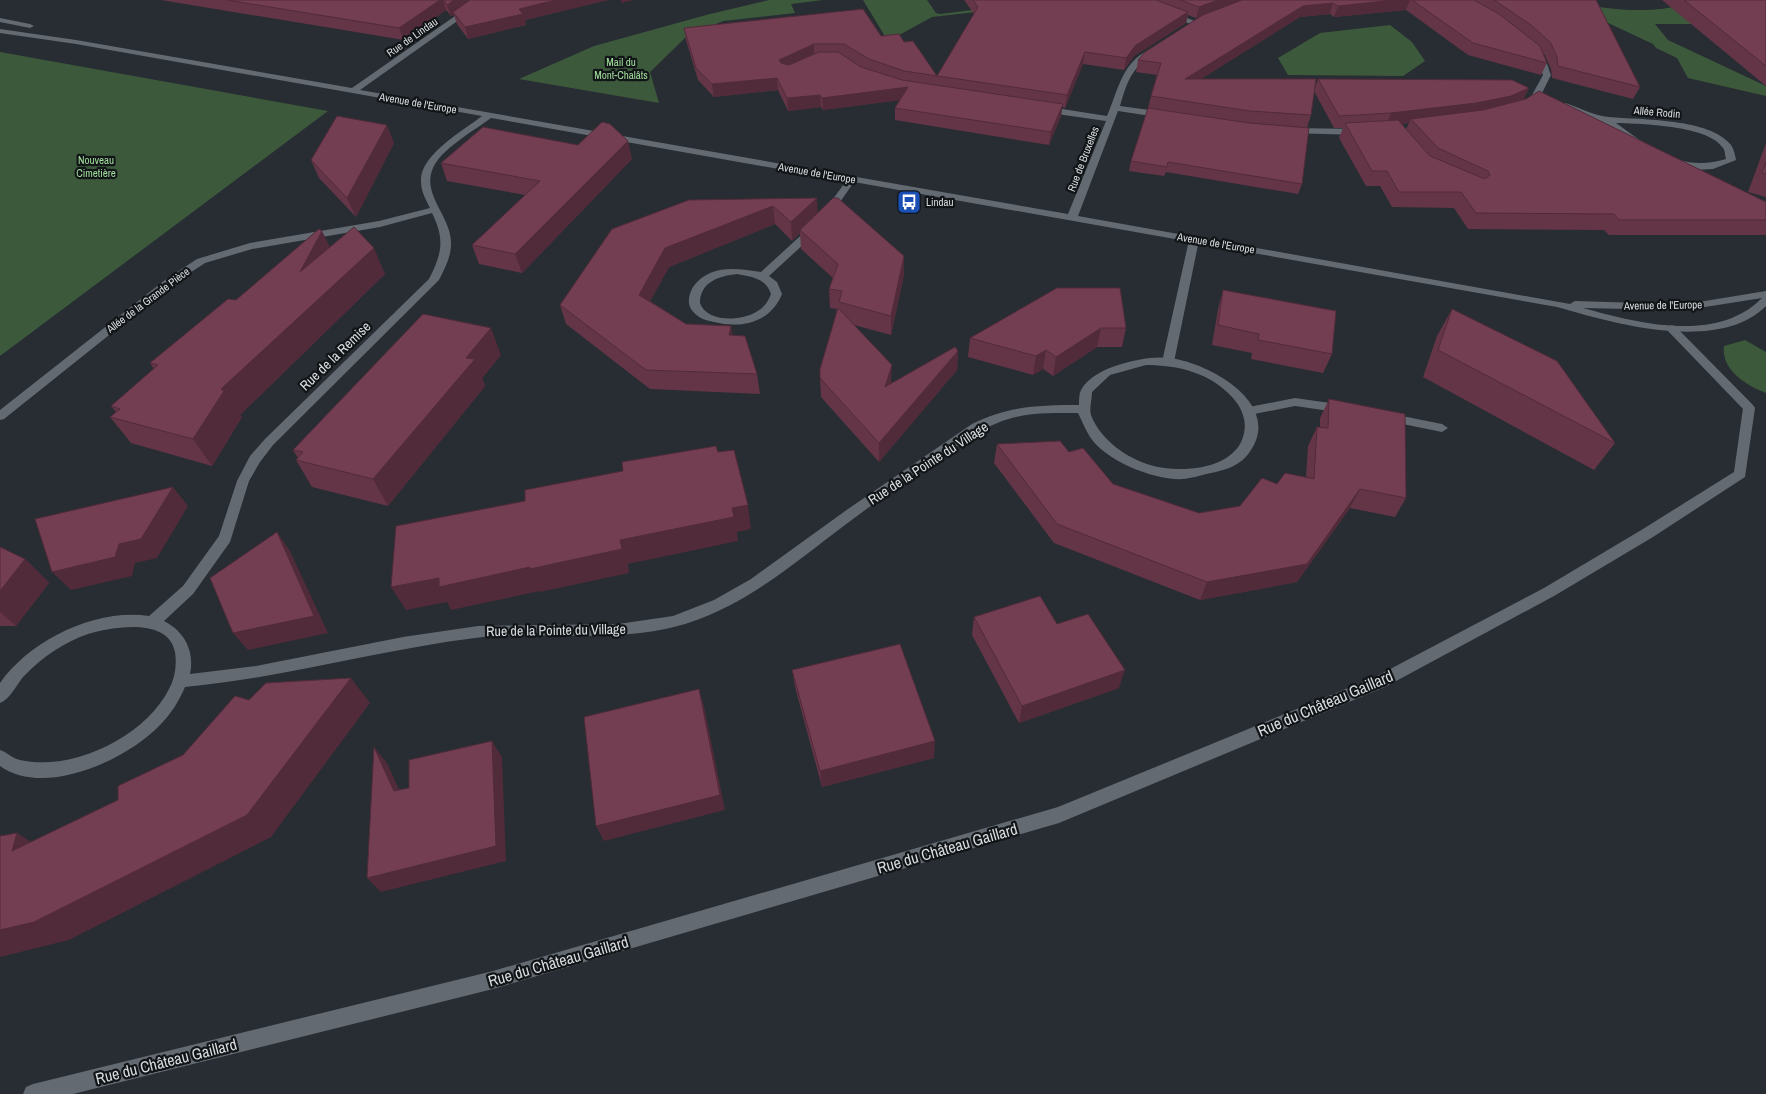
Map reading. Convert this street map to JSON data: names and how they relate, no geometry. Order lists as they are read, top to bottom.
{
  "streets": {
    "street": [
      "Rue de Lindau",
      "Avenue de l'Europe",
      "Allée Rodin",
      "Rue de Bruxelles",
      "Allée de la Grande Pièce",
      "Rue de la Remise",
      "Rue de la Pointe du Village",
      "Rue du Château Gaillard"
    ]
  },
  "crossings": [
    ["Rue de Lindau", "Avenue de l'Europe"],
    ["Avenue de l'Europe", "Rue de Bruxelles"],
    ["Avenue de l'Europe", "Rue de la Remise"],
    ["Avenue de l'Europe", "Rue du Château Gaillard"],
    ["Allée de la Grande Pièce", "Rue de la Remise"]
  ],
  "parks": ["Mail du Mont-Chalâts", "Nouveau Cimetière"],
  "places": {
    "bus stop": ["Lindau"]
  }
}
